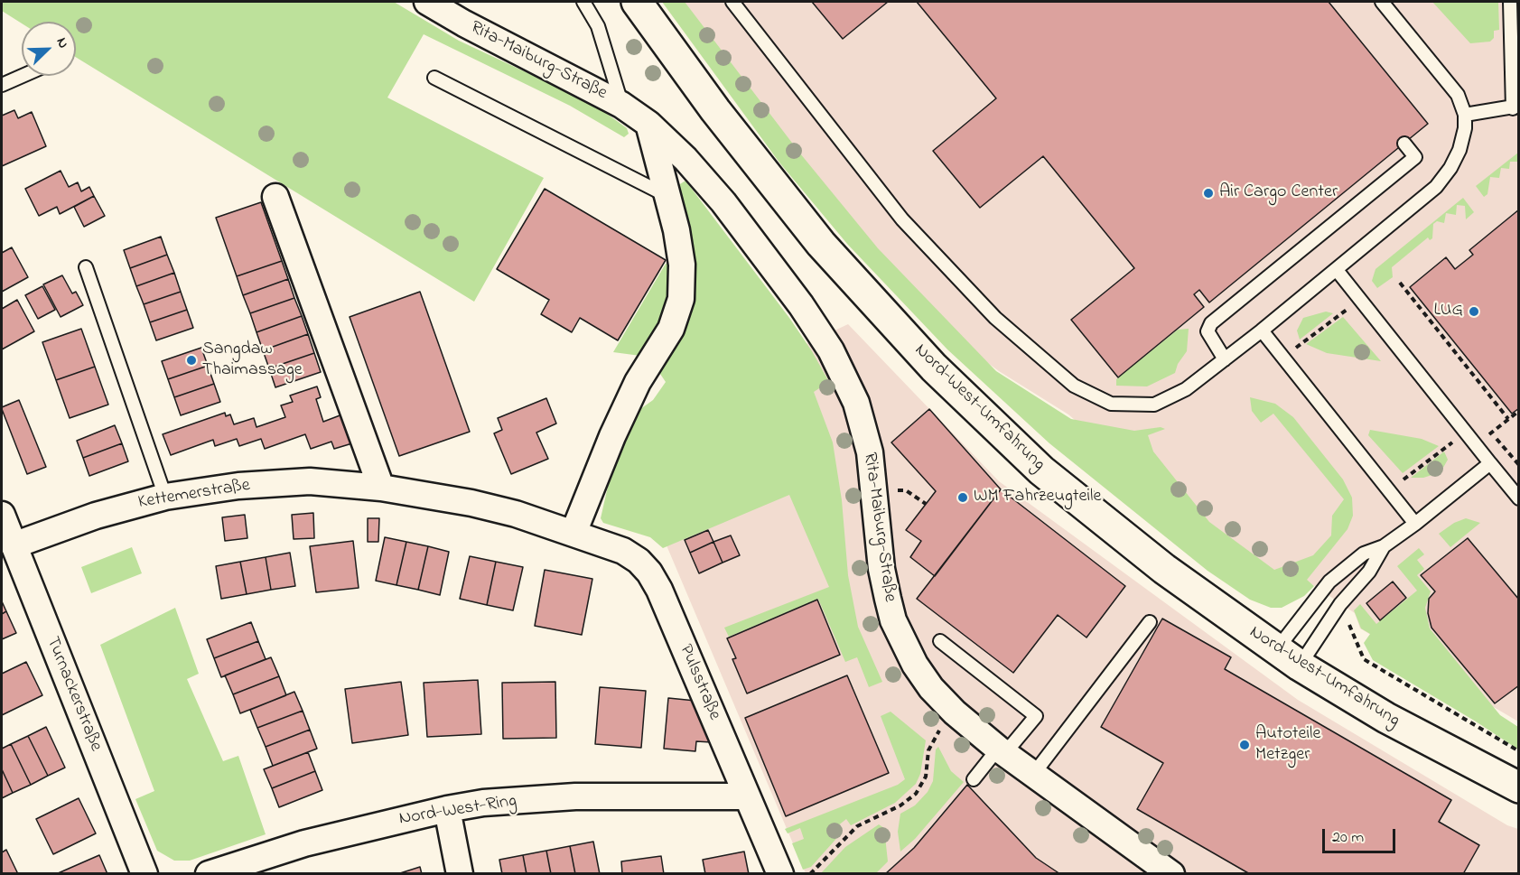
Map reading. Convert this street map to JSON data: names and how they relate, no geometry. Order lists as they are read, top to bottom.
{
  "streets": {
    "main road": ["Nord-West-Umfahrung"],
    "street": [
      "Rita-Maiburg-Straße",
      "Kettemerstraße",
      "Pulsstraße",
      "Turnackerstraße",
      "Nord-West-Ring"
    ]
  },
  "crossings": [
    ["Kettemerstraße", "Pulsstraße"],
    ["Kettemerstraße", "Turnackerstraße"],
    ["Pulsstraße", "Nord-West-Ring"]
  ],
  "places": [
    "Air Cargo Center",
    "LUG",
    "Sangdaw Thaimassage",
    "WM Fahrzeugteile",
    "Autoteile Metzger"
  ],
  "scale_bar": "20 m",
  "north": "top right"
}
